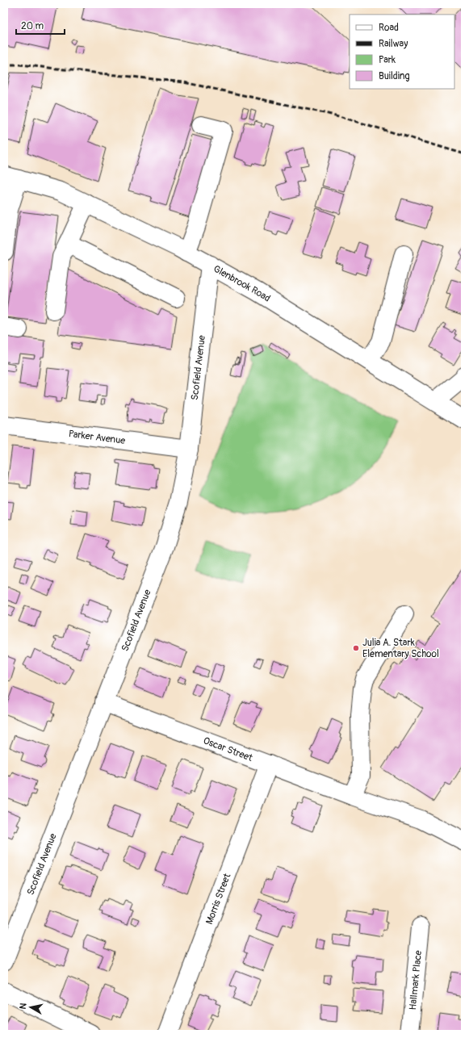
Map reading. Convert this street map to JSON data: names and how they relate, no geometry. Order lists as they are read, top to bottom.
{
  "streets": {
    "street": [
      "Glenbrook Road",
      "Scofield Avenue",
      "Parker Avenue",
      "Oscar Street",
      "Morris Street",
      "Hallmark Place"
    ]
  },
  "crossings": [
    ["Glenbrook Road", "Scofield Avenue"],
    ["Scofield Avenue", "Parker Avenue"],
    ["Scofield Avenue", "Oscar Street"],
    ["Oscar Street", "Morris Street"]
  ],
  "places": ["Julia A. Stark Elementary School"],
  "legend": [
    "Road",
    "Railway",
    "Park",
    "Building"
  ],
  "scale_bar": "20 m",
  "north": "left"
}
